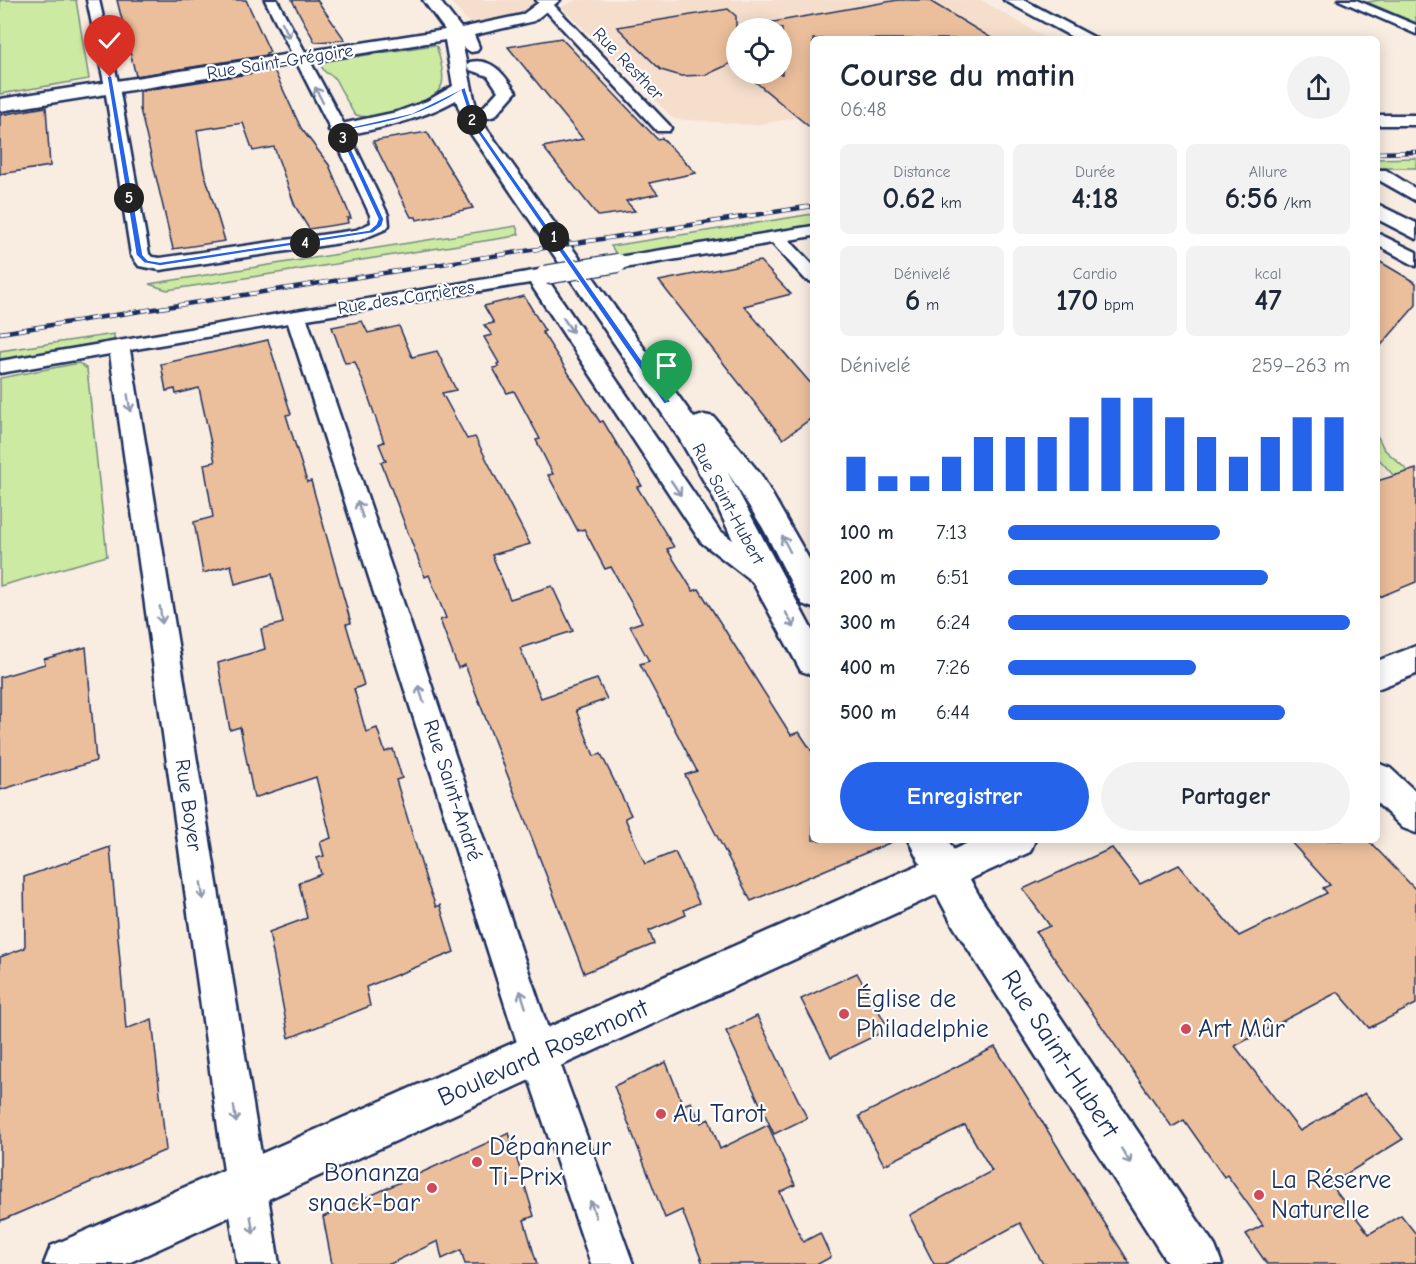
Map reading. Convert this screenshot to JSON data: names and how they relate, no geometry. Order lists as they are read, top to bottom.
{
  "streets": {
    "street": [
      "Rue Saint-Grégoire",
      "Rue Resther",
      "Rue des Carrières",
      "Rue Saint-Hubert",
      "Rue Saint-André",
      "Rue Boyer",
      "Boulevard Rosemont"
    ]
  },
  "crossings": [
    ["Rue Saint-Grégoire", "Rue Resther"],
    ["Rue Saint-Grégoire", "Rue Saint-Hubert"],
    ["Rue des Carrières", "Rue Saint-Hubert"],
    ["Rue des Carrières", "Rue Saint-André"],
    ["Rue des Carrières", "Rue Boyer"],
    ["Rue Saint-Hubert", "Boulevard Rosemont"],
    ["Rue Saint-André", "Boulevard Rosemont"],
    ["Rue Boyer", "Boulevard Rosemont"]
  ],
  "one_way": ["Rue Saint-André", "Rue Boyer"],
  "places": [
    "Église de Philadelphie",
    "Art Mûr",
    "Au Tarot",
    "Dépanneur Ti-Prix",
    "Bonanza snack-bar",
    "La Réserve Naturelle"
  ],
  "page": {
    "heading": ["Course du matin", "06:48"],
    "pins": [
      "2",
      "3",
      "5",
      "1",
      "4"
    ],
    "stats": [
      ["Distance", "0.62 km"],
      ["Durée", "4:18"],
      ["Allure", "6:56 /km"],
      ["Dénivelé", "6 m"],
      ["Cardio", "170 bpm"],
      ["kcal", "47"]
    ],
    "chart": ["Dénivelé", "259–263 m"],
    "list": [
      {
        "name": "100 m",
        "note": "7:13"
      },
      {
        "name": "200 m",
        "note": "6:51"
      },
      {
        "name": "300 m",
        "note": "6:24"
      },
      {
        "name": "400 m",
        "note": "7:26"
      },
      {
        "name": "500 m",
        "note": "6:44"
      }
    ],
    "buttons": ["Enregistrer", "Partager"]
  }
}
